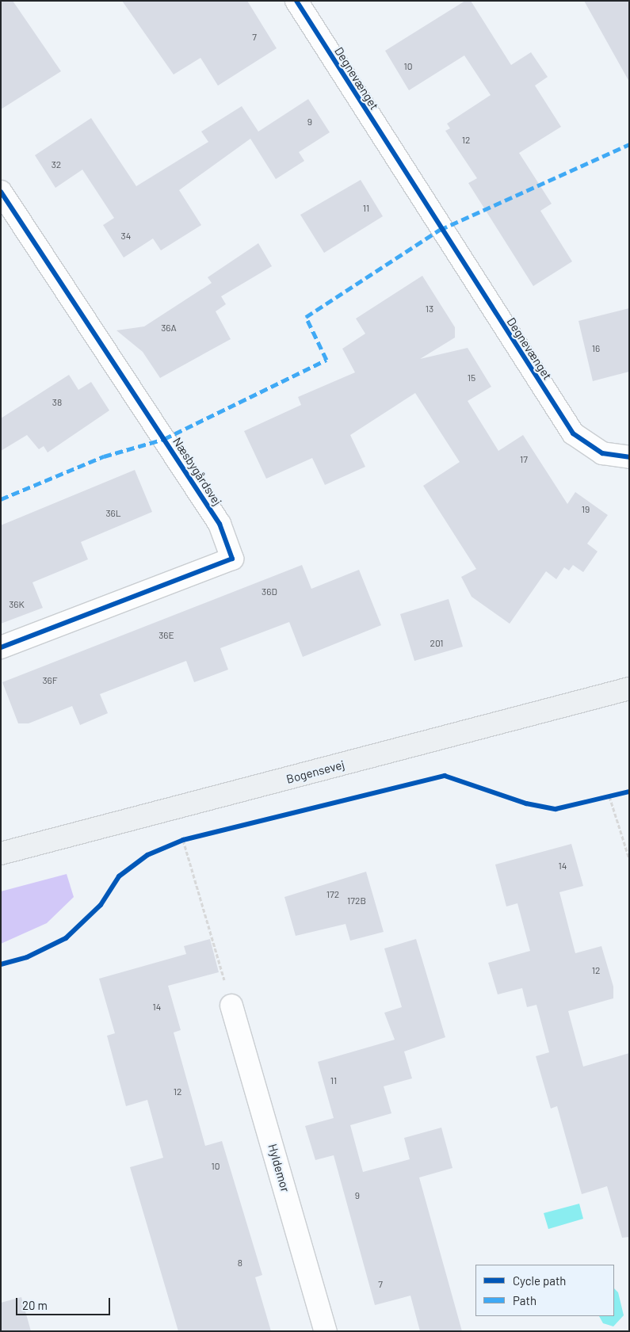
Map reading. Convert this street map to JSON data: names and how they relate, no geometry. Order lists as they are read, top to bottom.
{
  "streets": {
    "main road": ["Bogensevej"],
    "street": ["Degnevænget", "Næsbygårdsvej", "Hyldemor"]
  },
  "house_numbers": [
    "7",
    "10",
    "9",
    "12",
    "32",
    "11",
    "34",
    "13",
    "36A",
    "16",
    "15",
    "38",
    "17",
    "19",
    "36L",
    "36D",
    "36K",
    "36E",
    "201",
    "36F",
    "14",
    "172",
    "172B",
    "12",
    "14",
    "11",
    "12",
    "10",
    "9",
    "8",
    "7"
  ],
  "legend": ["Cycle path", "Path"],
  "scale_bar": "20 m"
}
